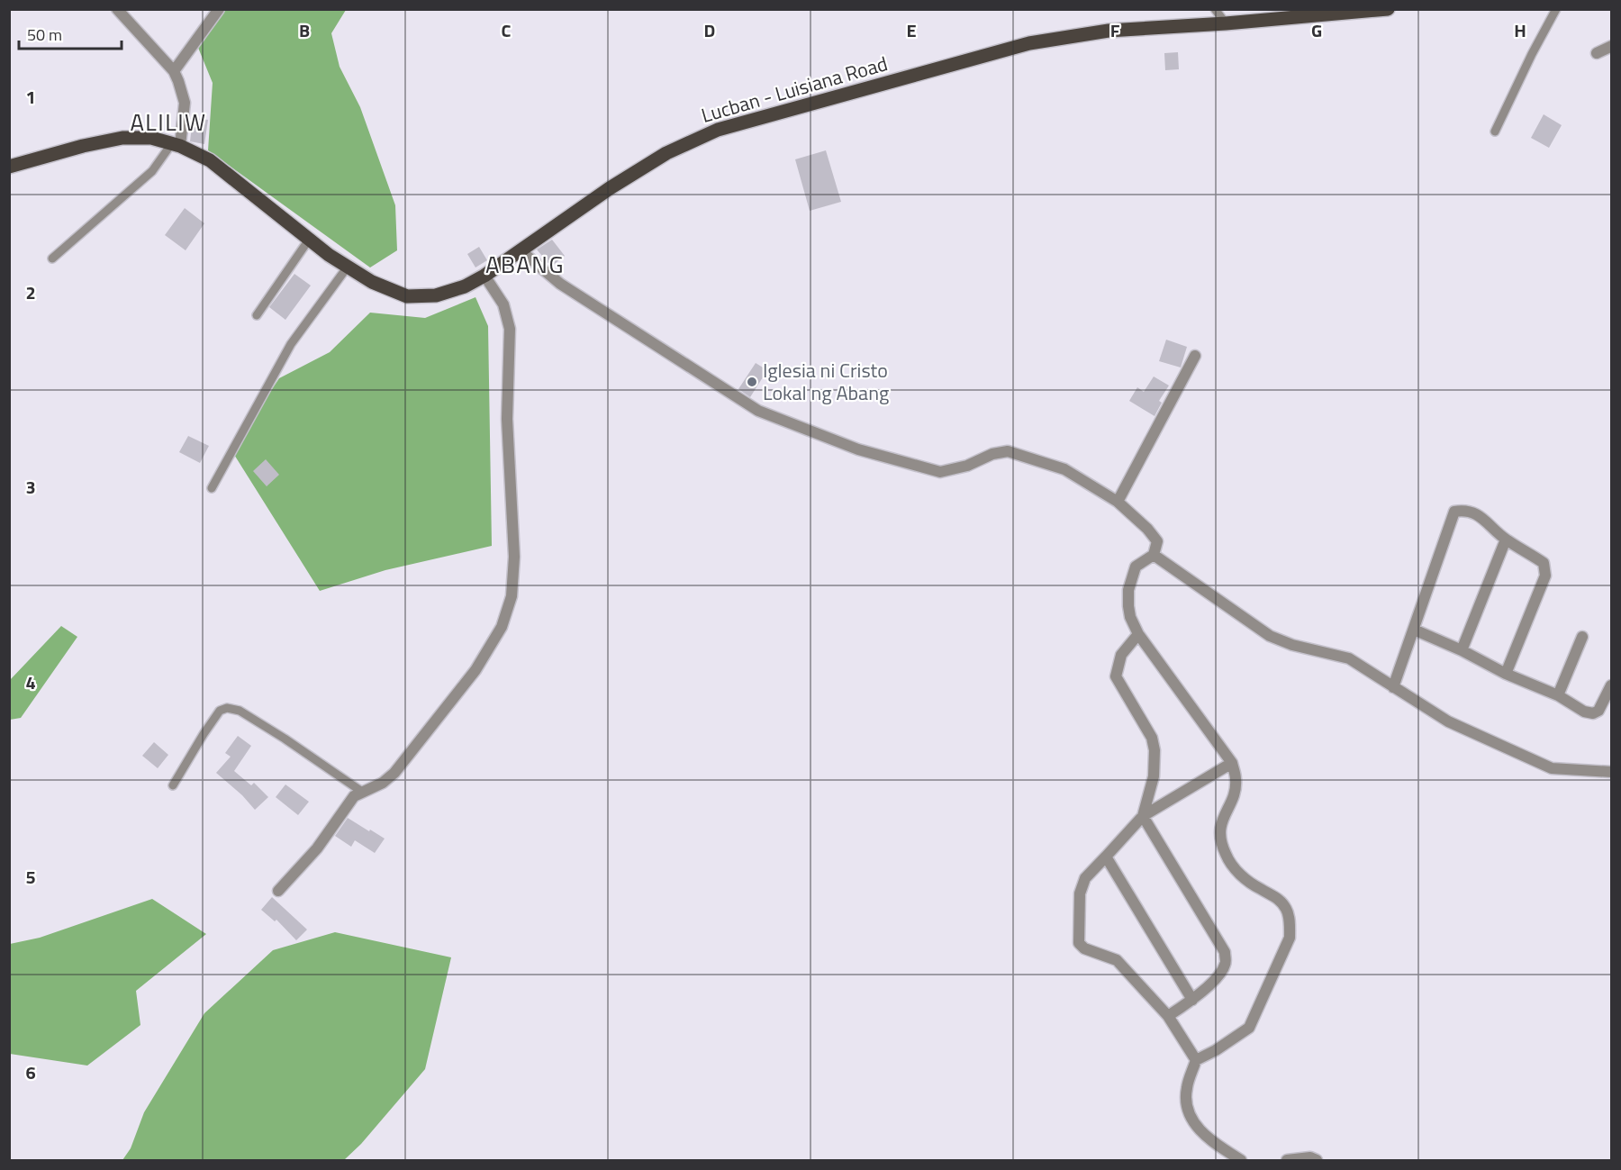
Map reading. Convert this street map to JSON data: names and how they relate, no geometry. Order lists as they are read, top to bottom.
{
  "streets": {
    "main road": ["Lucban - Luisiana Road"]
  },
  "districts": ["ALILIW", "ABANG"],
  "places": ["Iglesia ni Cristo Lokal ng Abang"],
  "scale_bar": "50 m",
  "grid": {
    "columns": [
      "B",
      "C",
      "D",
      "E",
      "F",
      "G",
      "H"
    ],
    "rows": [
      "1",
      "2",
      "3",
      "4",
      "5",
      "6"
    ]
  }
}
